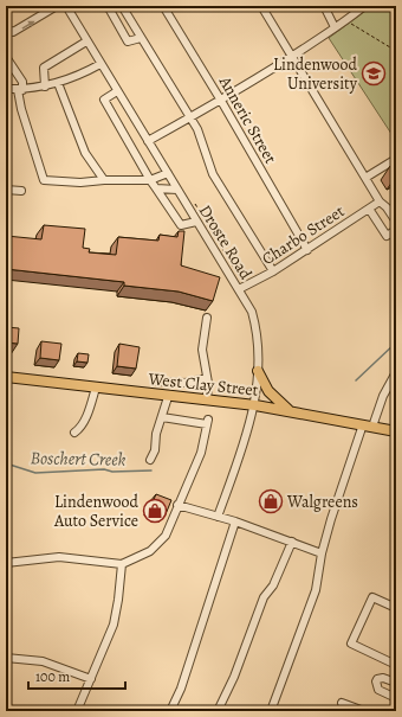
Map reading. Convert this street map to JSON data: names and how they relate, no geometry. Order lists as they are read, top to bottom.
{
  "streets": {
    "main road": ["West Clay Street"],
    "street": ["Anneric Street", "Charbo Street", "Droste Road"]
  },
  "crossings": [
    ["Anneric Street", "Charbo Street"],
    ["Charbo Street", "Droste Road"],
    ["Droste Road", "West Clay Street"]
  ],
  "water": ["Boschert Creek"],
  "places": {
    "school or university": ["Lindenwood University"],
    "shop": ["Walgreens", "Lindenwood Auto Service"]
  },
  "scale_bar": "100 m"
}
